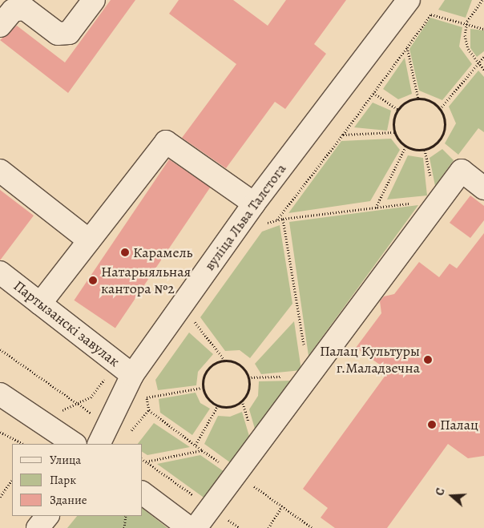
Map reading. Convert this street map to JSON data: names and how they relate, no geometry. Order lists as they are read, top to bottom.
{
  "streets": {
    "street": ["вуліца Льва Талстога", "Партызанскі завулак"]
  },
  "crossings": [
    ["вуліца Льва Талстога", "Партызанскі завулак"]
  ],
  "places": [
    "Карамель",
    "Натарыяльная кантора №2",
    "Палац Культуры г.Маладзечна",
    "Палац"
  ],
  "legend": ["Улица", "Парк", "Здание"],
  "north": "left"
}
